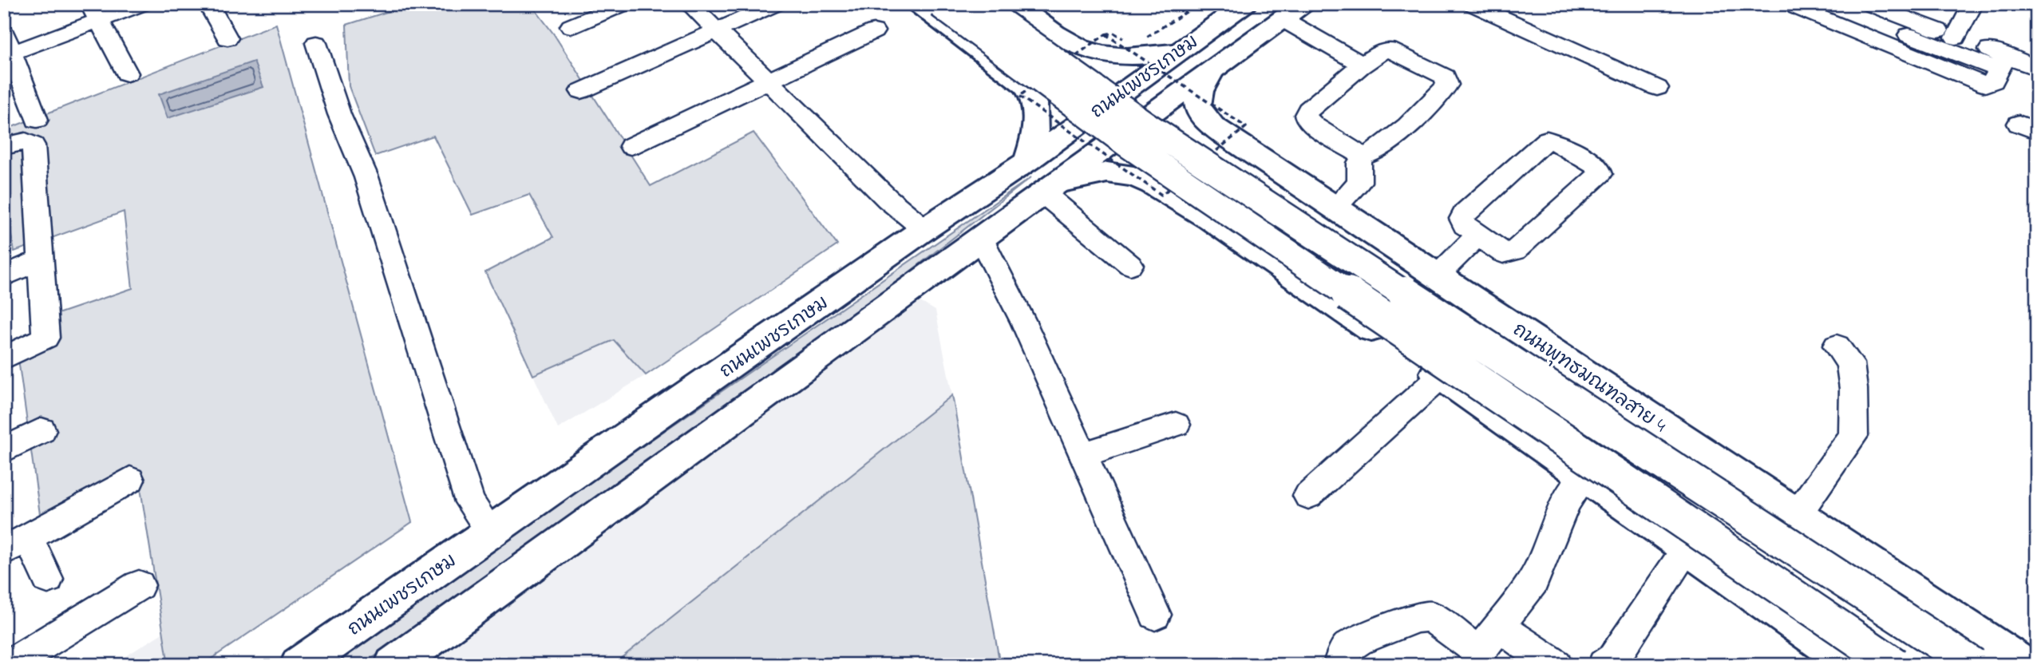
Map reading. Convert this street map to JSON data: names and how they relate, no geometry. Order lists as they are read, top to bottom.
{
  "streets": {
    "main road": ["ถนนเพชรเกษม", "ถนนพุทธมณฑลสาย 4"]
  },
  "crossings": [
    ["ถนนเพชรเกษม", "ถนนพุทธมณฑลสาย 4"]
  ]
}
